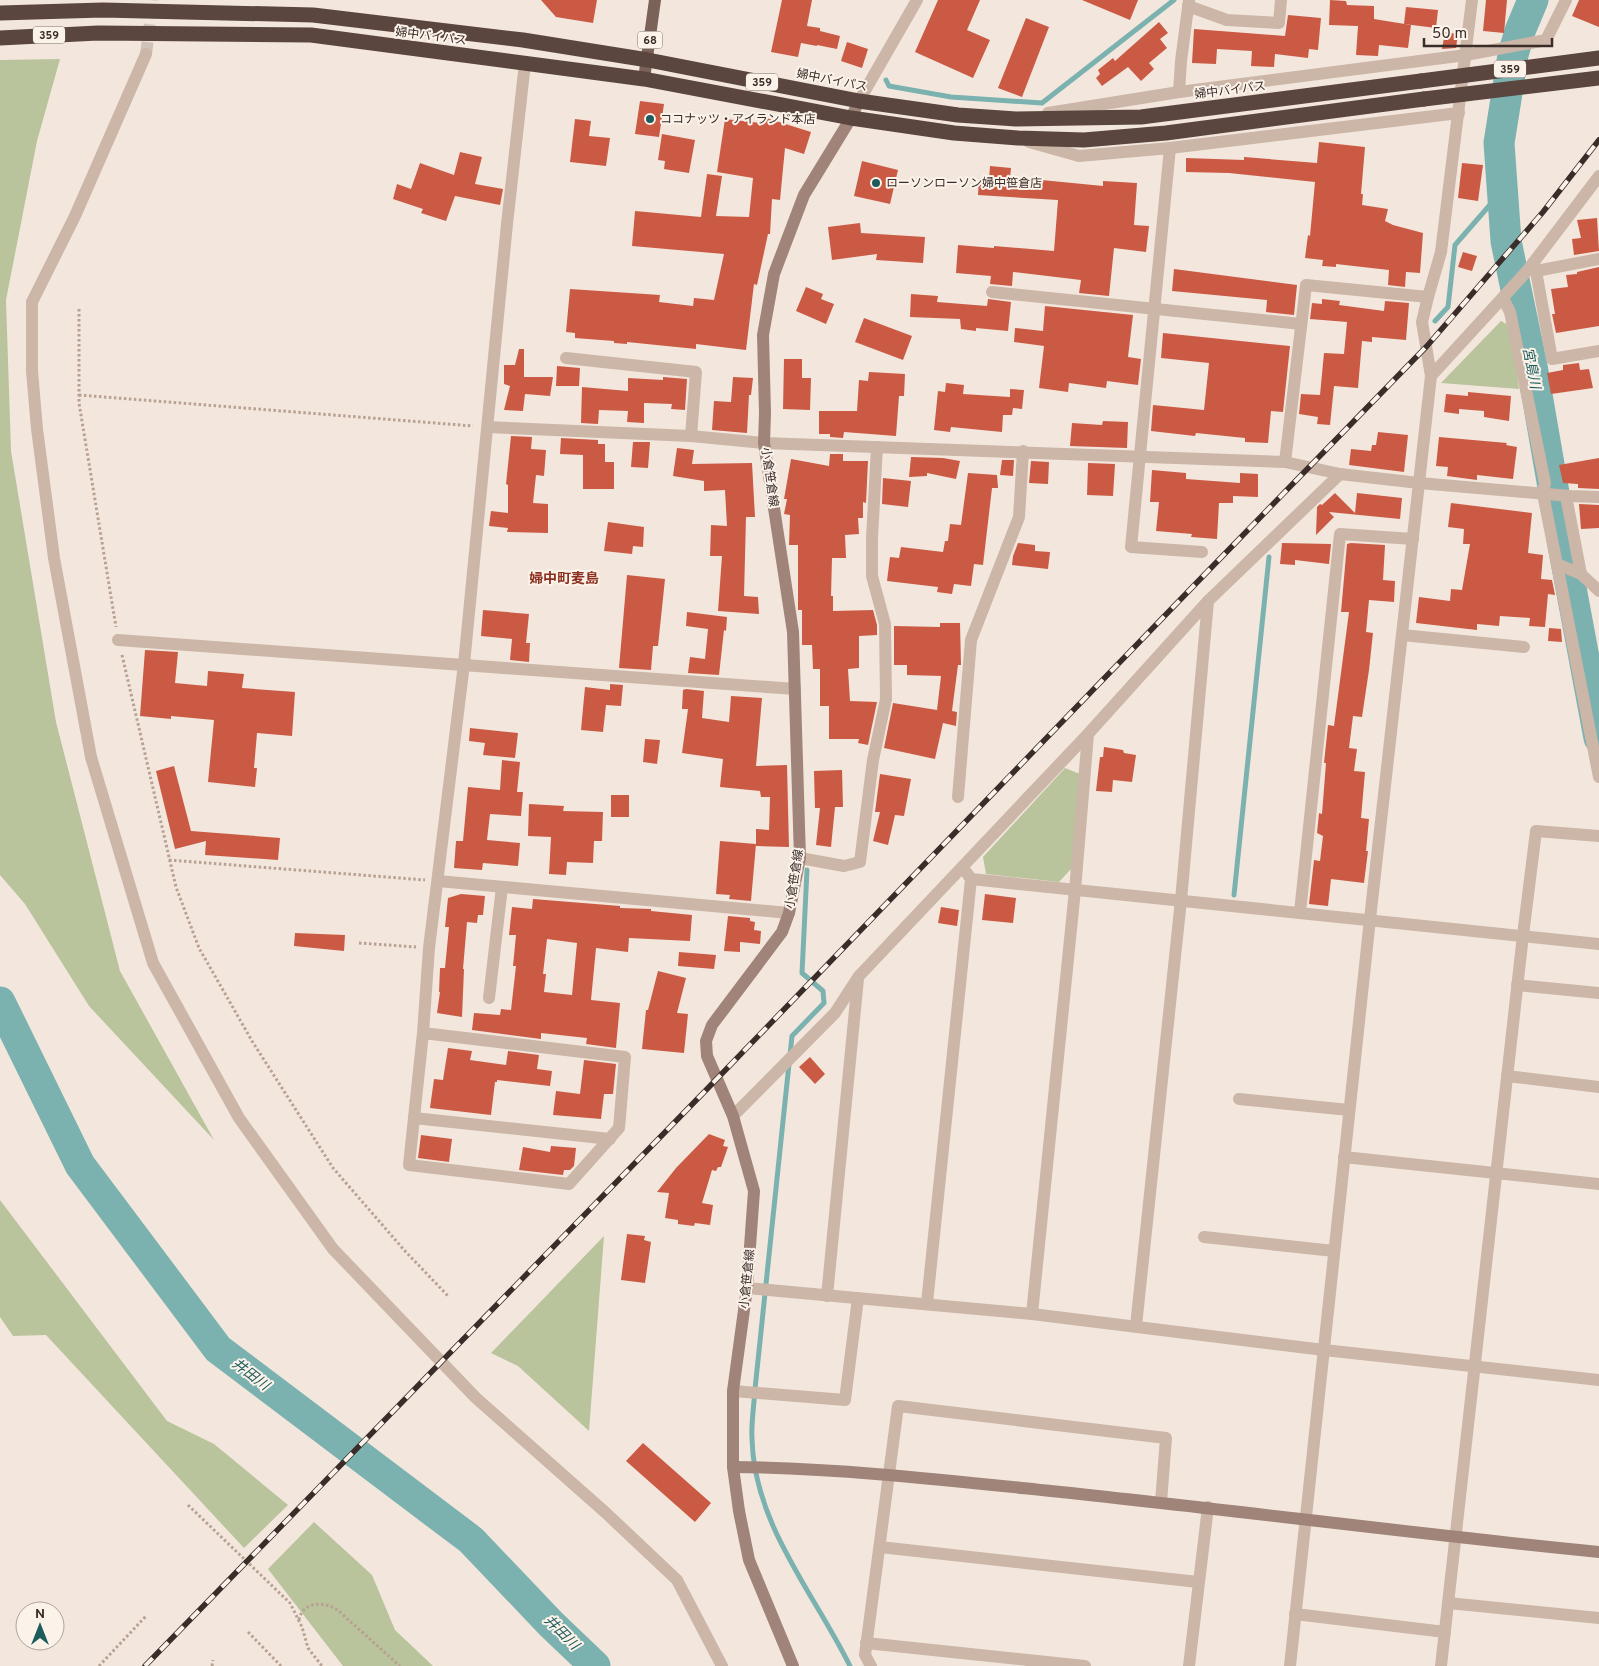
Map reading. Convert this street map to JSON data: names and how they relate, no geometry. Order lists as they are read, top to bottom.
{
  "streets": {
    "highway": ["359", "婦中バイパス"],
    "main road": ["68", "小倉笹倉線"]
  },
  "crossings": [
    ["婦中バイパス", "68"],
    ["婦中バイパス", "小倉笹倉線"]
  ],
  "districts": ["婦中町麦島"],
  "water": ["宮島川", "井田川"],
  "places": ["ココナッツ・アイランド本店", "ローソンローソン婦中笹倉店"],
  "scale_bar": "50 m",
  "north": "top"
}
